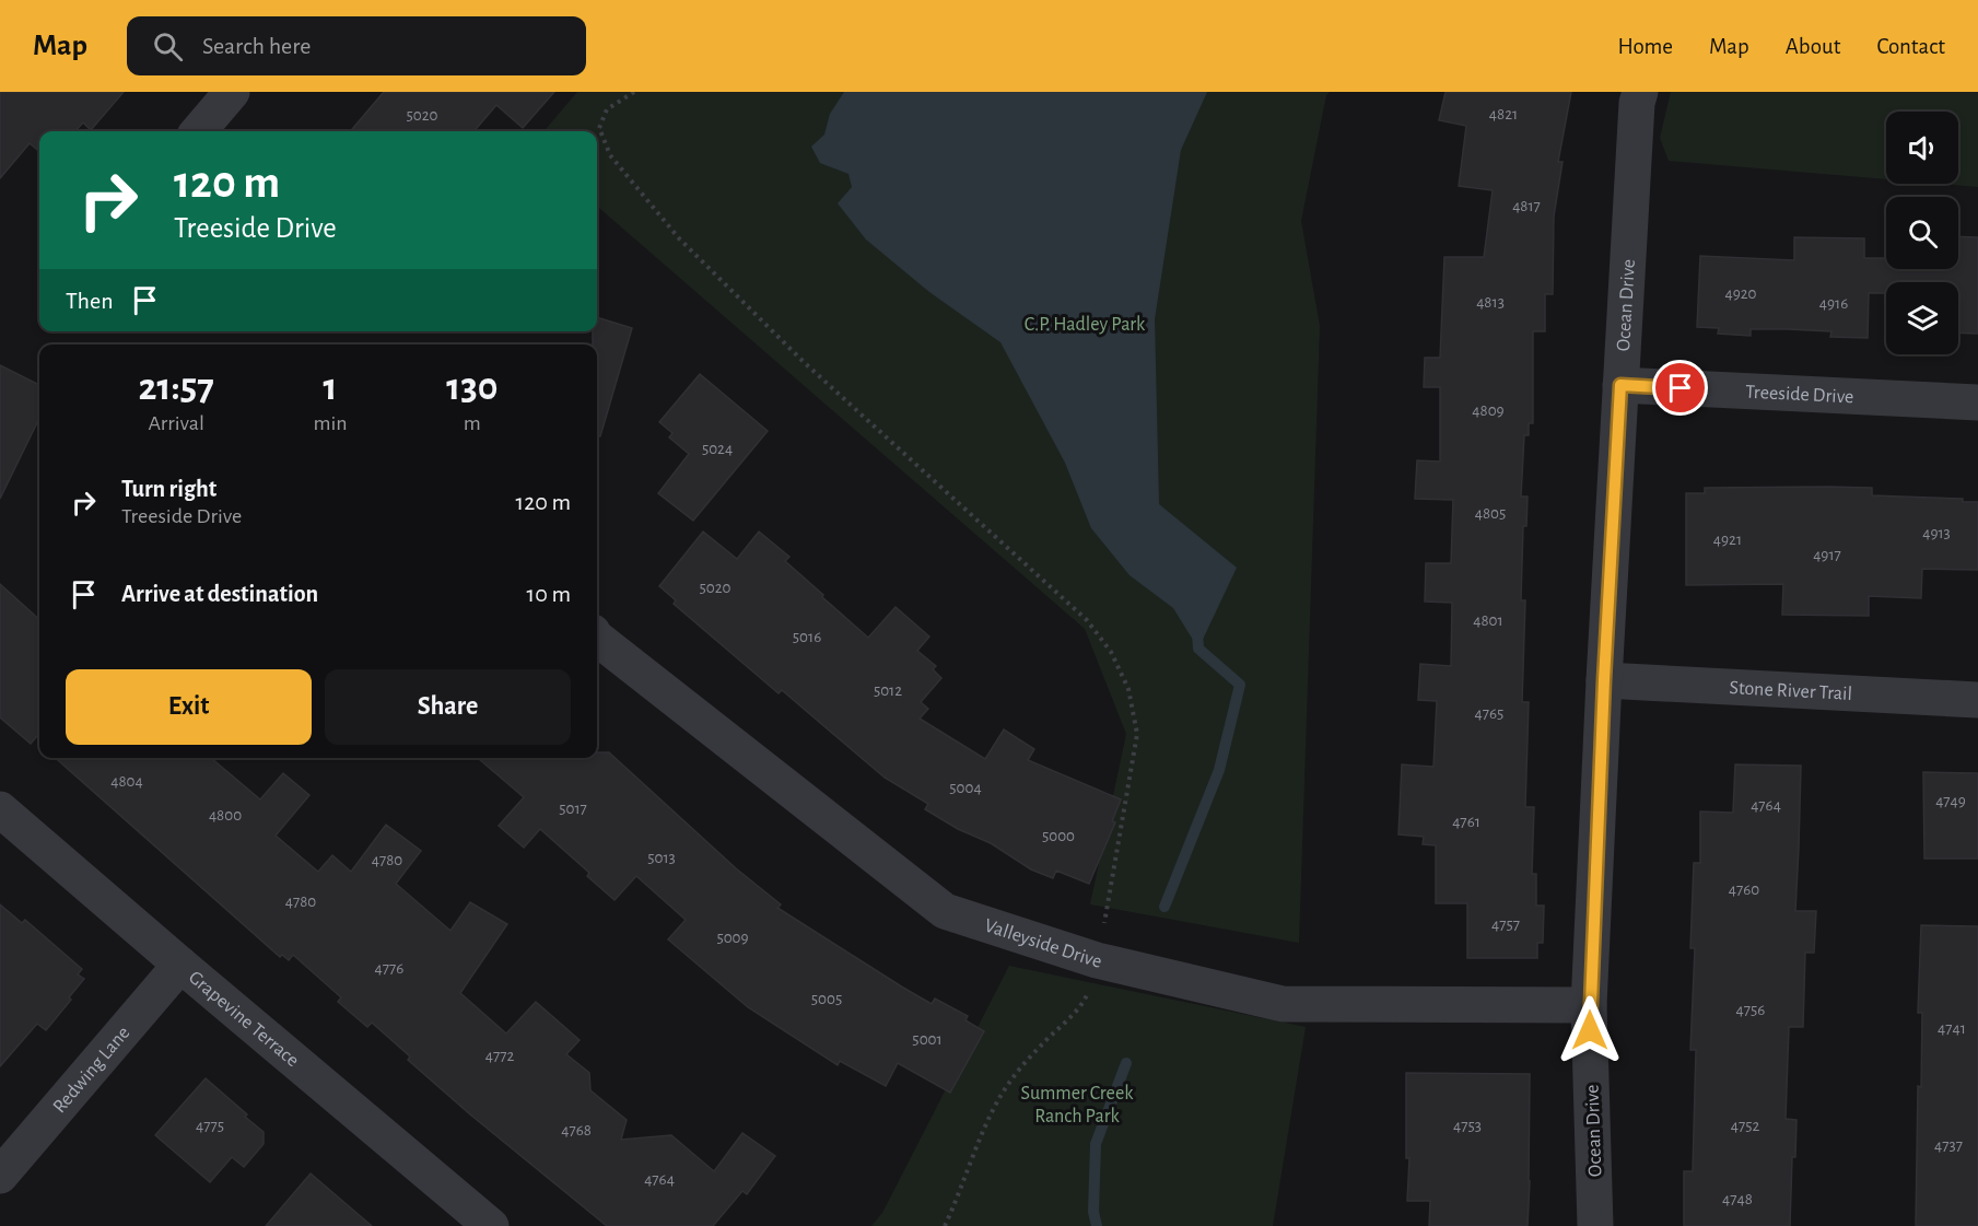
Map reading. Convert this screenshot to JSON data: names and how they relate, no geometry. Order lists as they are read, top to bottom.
{
  "streets": {
    "street": [
      "Ocean Drive",
      "Treeside Drive",
      "Stone River Trail",
      "Valleyside Drive",
      "Grapevine Terrace",
      "Redwing Lane"
    ]
  },
  "crossings": [
    ["Ocean Drive", "Treeside Drive"],
    ["Ocean Drive", "Stone River Trail"],
    ["Ocean Drive", "Valleyside Drive"],
    ["Grapevine Terrace", "Redwing Lane"]
  ],
  "parks": ["C.P. Hadley Park", "Summer Creek Ranch Park"],
  "house_numbers": [
    "4821",
    "5020",
    "4817",
    "4920",
    "4813",
    "4916",
    "4809",
    "5024",
    "4805",
    "4913",
    "4921",
    "4917",
    "5020",
    "4801",
    "5016",
    "5012",
    "4765",
    "4804",
    "5004",
    "4749",
    "4764",
    "5017",
    "4800",
    "4761",
    "5000",
    "5013",
    "4780",
    "4760",
    "4780",
    "4757",
    "5009",
    "4776",
    "5005",
    "4756",
    "4741",
    "5001",
    "4772",
    "4775",
    "4753",
    "4752",
    "4768",
    "4737",
    "4764",
    "4748"
  ],
  "page": {
    "header": "Map",
    "search": "Search here",
    "nav": [
      "Home",
      "Map",
      "About",
      "Contact"
    ],
    "turn": ["120 m", "Treeside Drive"],
    "then": "Then",
    "eta": [
      "21:57",
      "Arrival",
      "1",
      "min",
      "130",
      "m"
    ],
    "list": [
      {
        "name": "Turn right",
        "note": "Treeside Drive",
        "value": "120 m"
      },
      {
        "name": "Arrive at destination",
        "value": "10 m"
      }
    ],
    "buttons": ["Exit", "Share"]
  }
}
